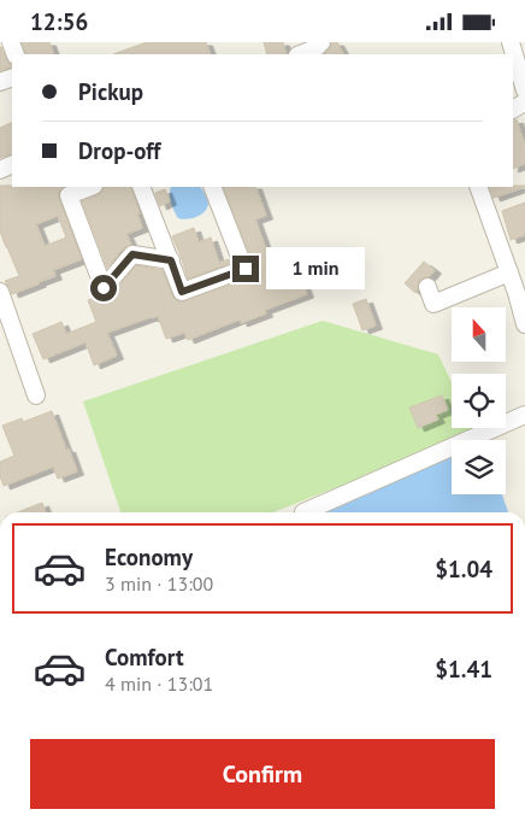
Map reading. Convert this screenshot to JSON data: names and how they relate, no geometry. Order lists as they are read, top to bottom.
{
  "north": "top",
  "page": {
    "status": "12:56",
    "banner": ["Pickup", "Drop-off"],
    "bubble": "1 min",
    "list": [
      {
        "name": "Economy",
        "note": "3 min · 13:00",
        "value": "$1.04"
      },
      {
        "name": "Comfort",
        "note": "4 min · 13:01",
        "value": "$1.41"
      }
    ],
    "buttons": "Confirm"
  }
}
